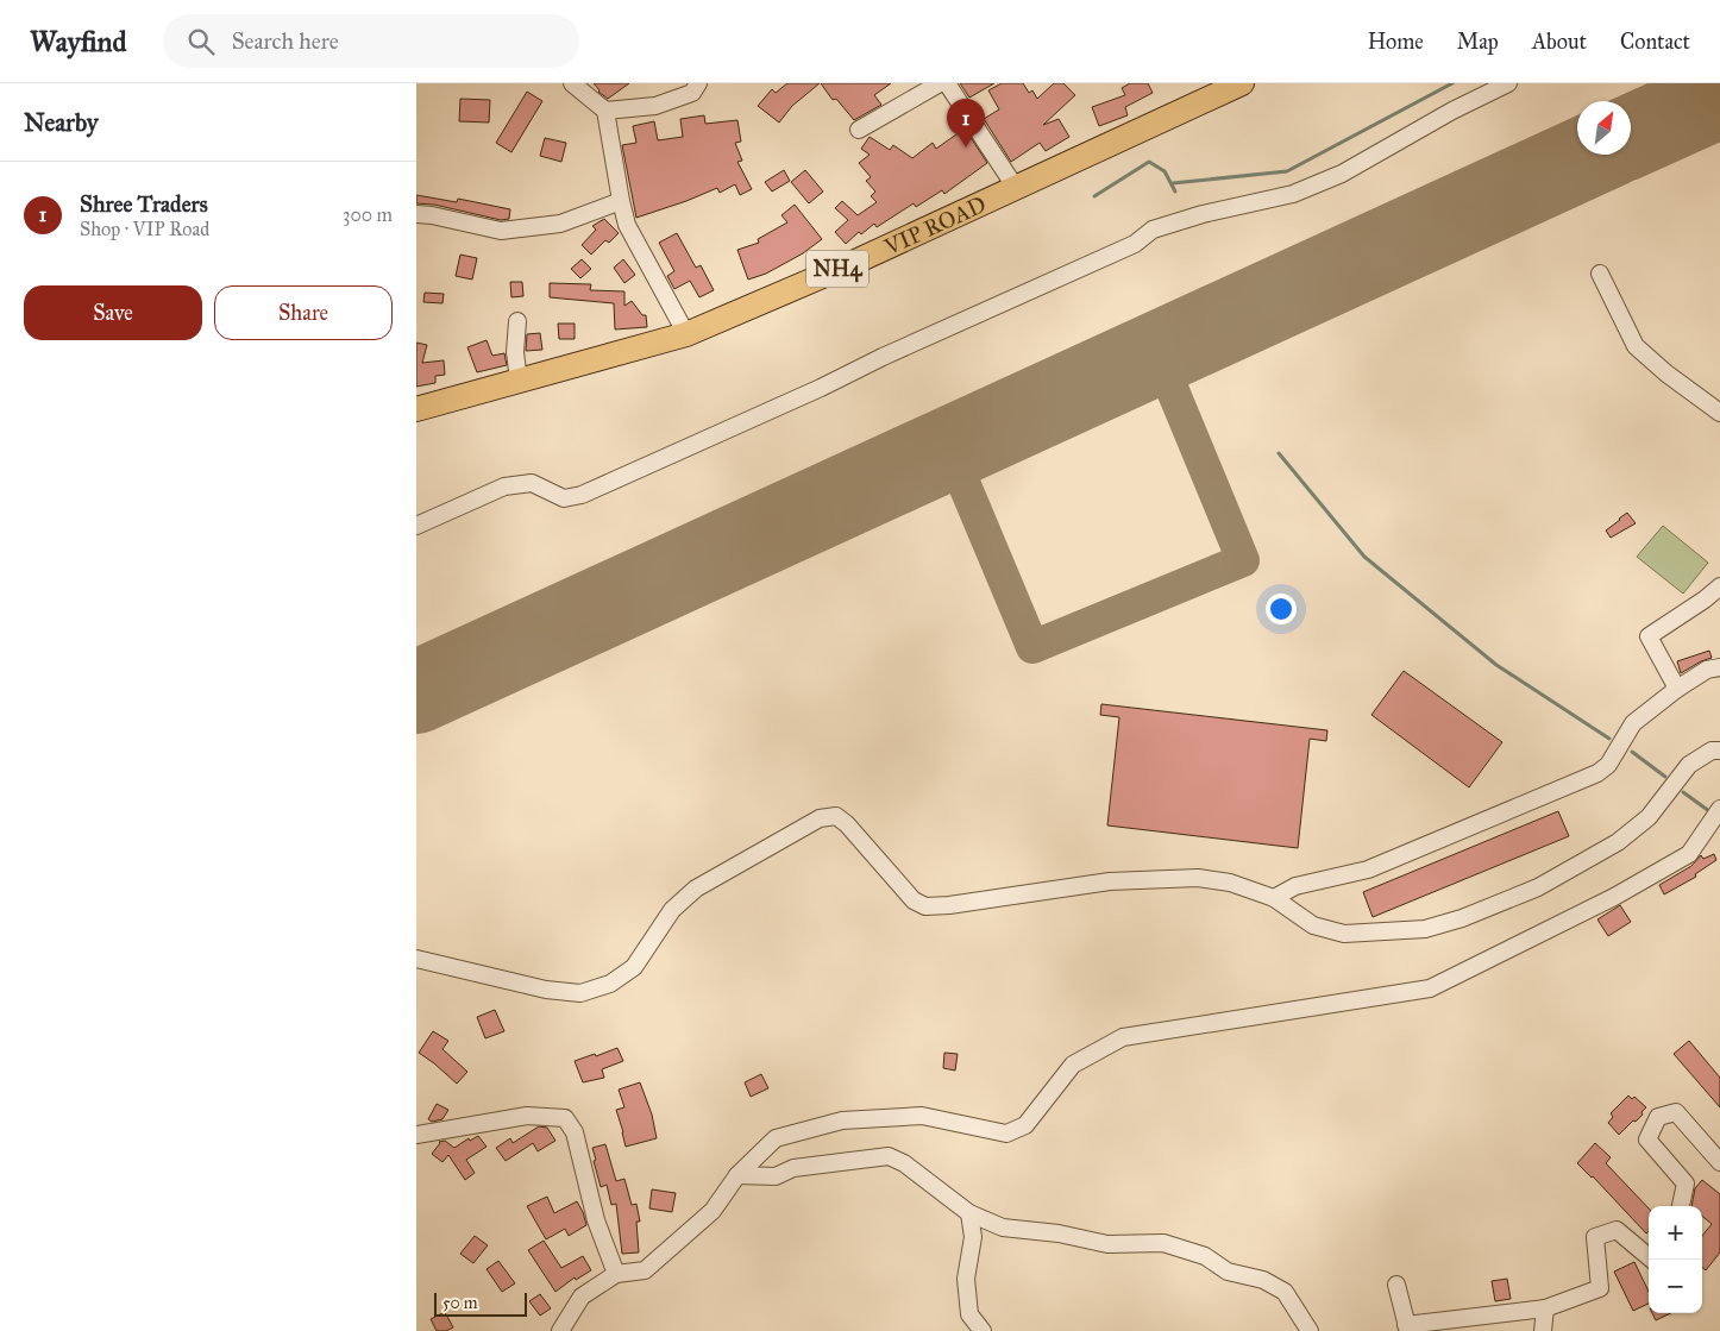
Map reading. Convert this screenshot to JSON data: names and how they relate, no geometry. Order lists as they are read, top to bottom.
{
  "streets": {
    "highway": ["VIP ROAD", "NH4"]
  },
  "scale_bar": "50 m",
  "north": "top right",
  "page": {
    "header": "Wayfind",
    "search": "Search here",
    "nav": [
      "Home",
      "Map",
      "About",
      "Contact"
    ],
    "heading": "Nearby",
    "pins": "1",
    "list": [
      {
        "mark": "1",
        "name": "Shree Traders",
        "note": "Shop · VIP Road",
        "value": "300 m"
      }
    ],
    "buttons": ["Save", "Share"],
    "map_buttons": ["+", "−"],
    "scale": "50 m"
  }
}
